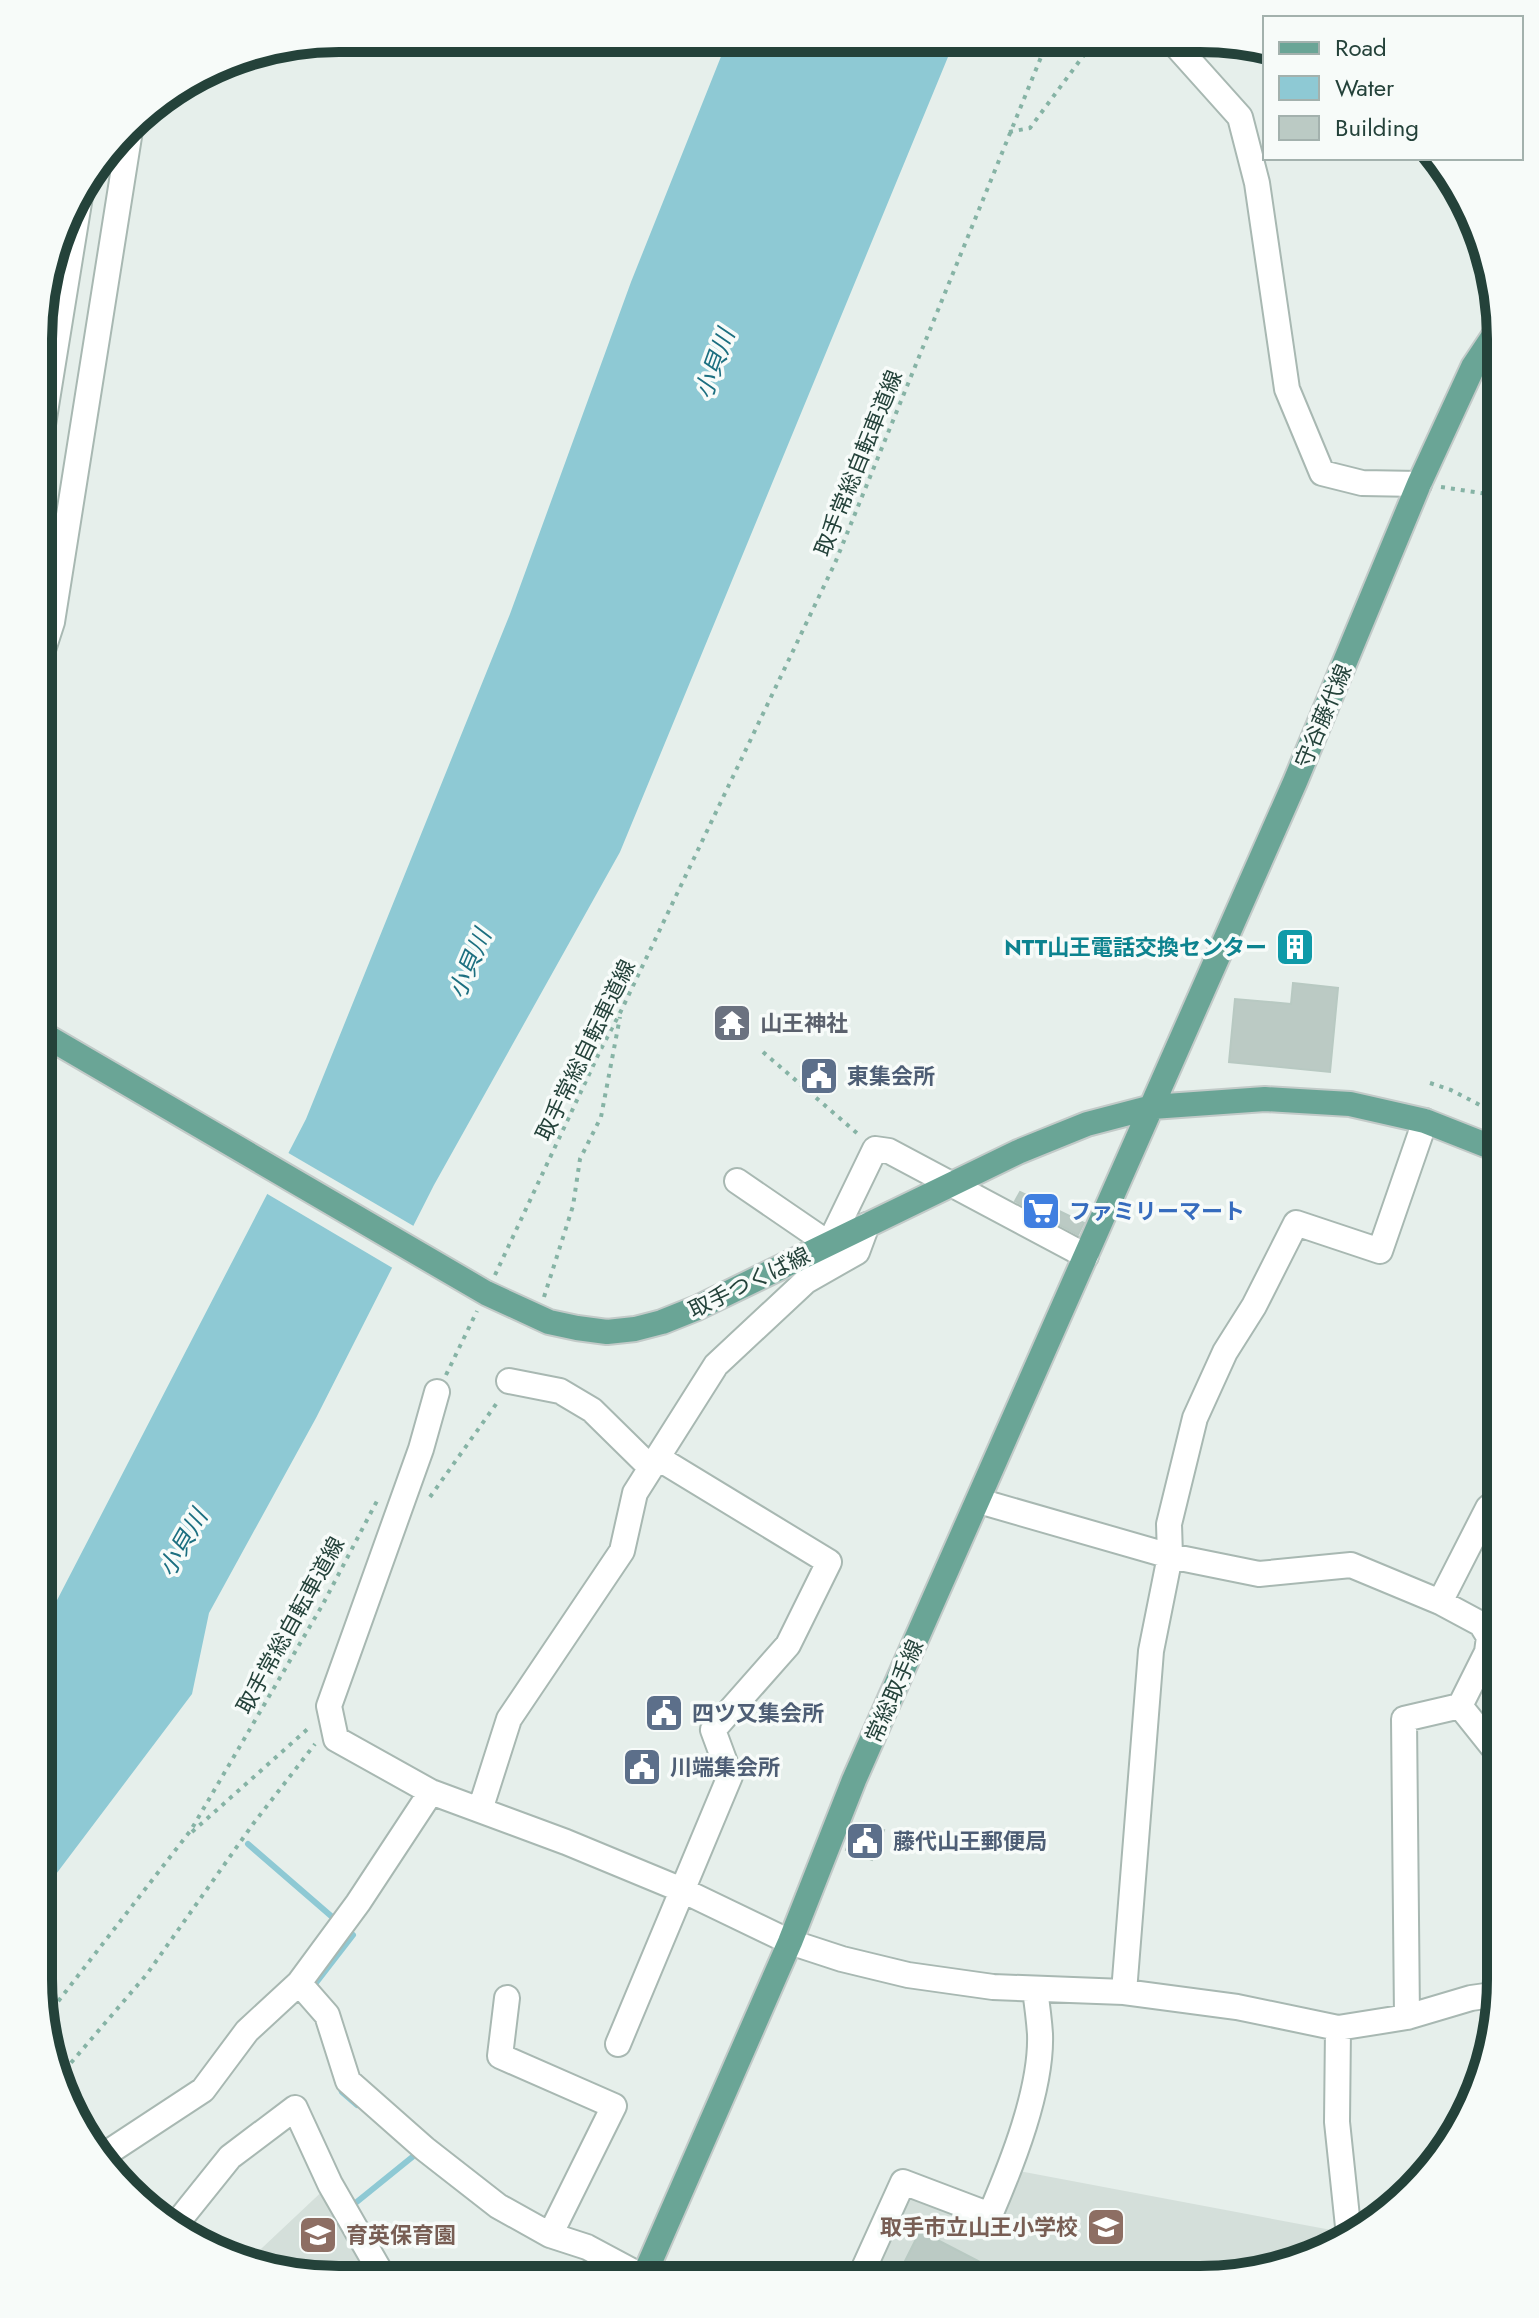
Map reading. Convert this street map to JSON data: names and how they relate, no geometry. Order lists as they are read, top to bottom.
{
  "streets": {
    "main road": ["守谷藤代線", "取手つくば線", "常総取手線"],
    "path": ["取手常総自転車道線"]
  },
  "crossings": [
    ["取手常総自転車道線", "取手つくば線"],
    ["守谷藤代線", "取手つくば線"],
    ["守谷藤代線", "常総取手線"],
    ["取手つくば線", "常総取手線"]
  ],
  "water": ["小貝川"],
  "places": {
    "building": ["NTT山王電話交換センター"],
    "temple": ["山王神社"],
    "public building": [
      "東集会所",
      "四ツ又集会所",
      "川端集会所",
      "藤代山王郵便局"
    ],
    "supermarket": ["ファミリーマート"],
    "school or university": ["取手市立山王小学校", "育英保育園"]
  },
  "legend": ["Road", "Water", "Building"]
}
